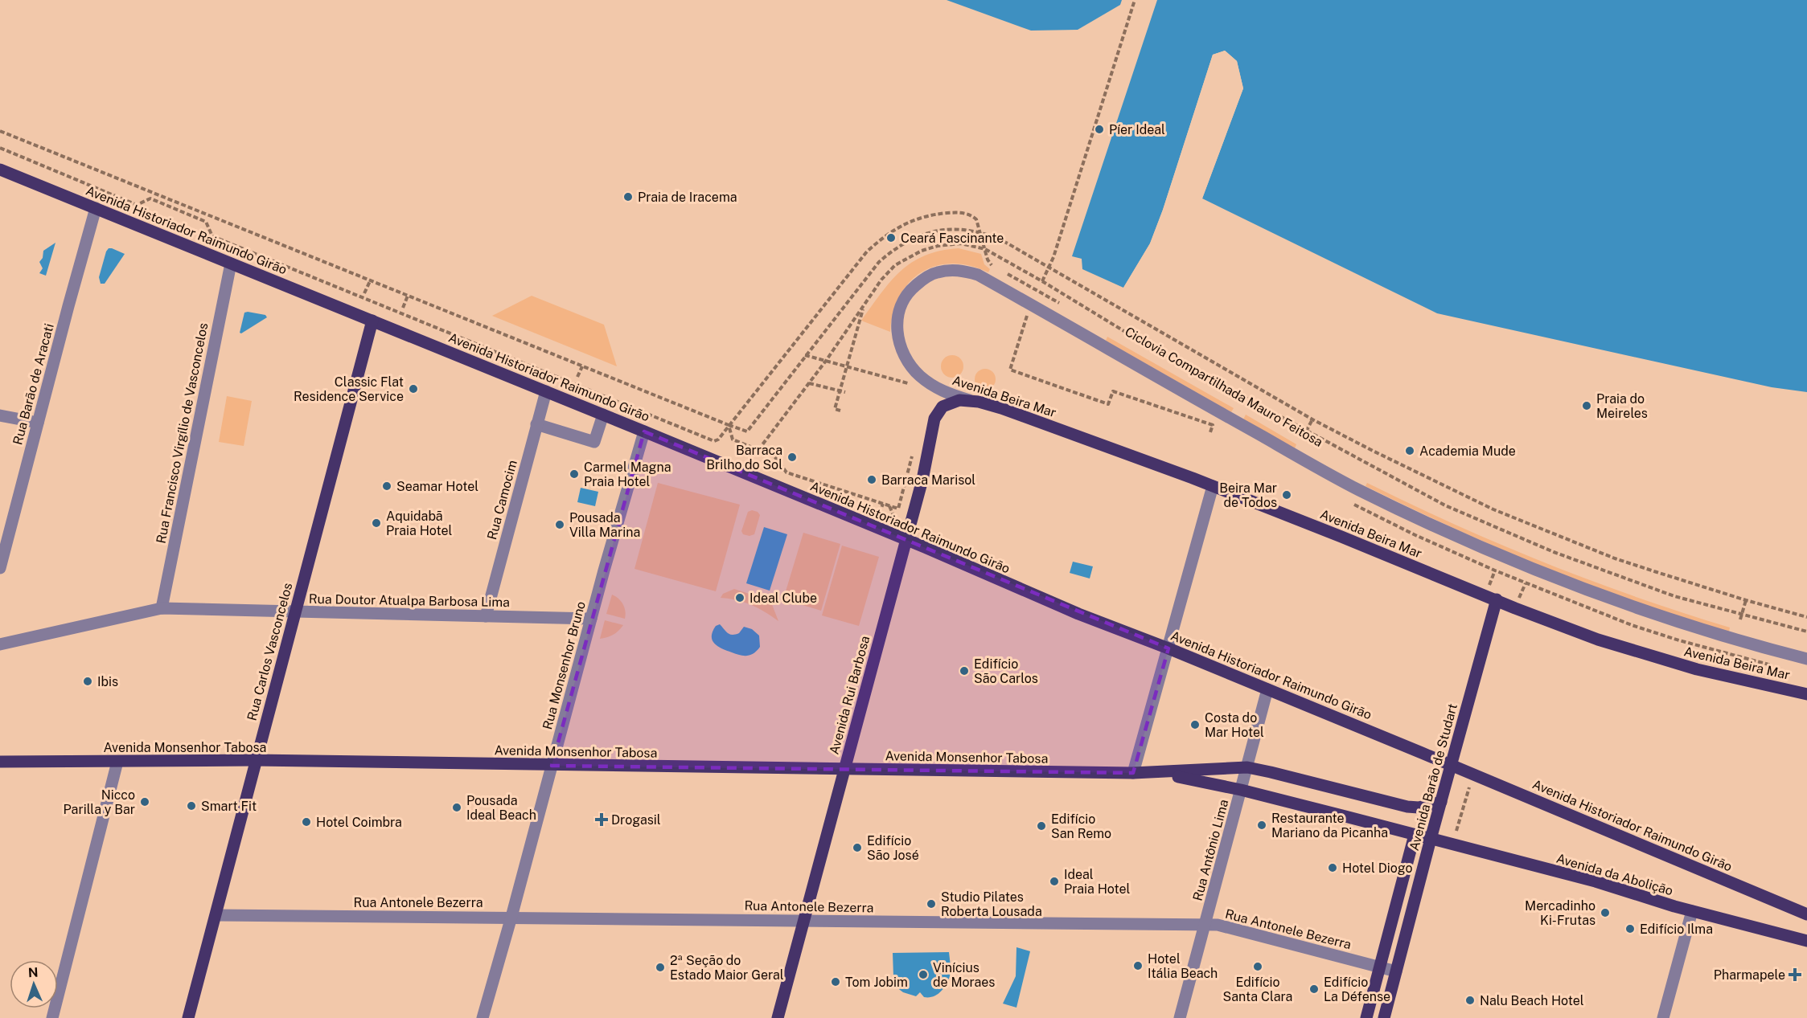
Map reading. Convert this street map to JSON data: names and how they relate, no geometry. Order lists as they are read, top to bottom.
{
  "streets": {
    "main road": [
      "Avenida Historiador Raimundo Girão",
      "Avenida Beira Mar",
      "Rua Carlos Vasconcelos",
      "Avenida Rui Barbosa",
      "Avenida Monsenhor Tabosa",
      "Avenida Barão de Studart",
      "Avenida da Abolição"
    ],
    "street": [
      "Rua Barão de Aracati",
      "Rua Francisco Virgílio de Vasconcelos",
      "Rua Camocim",
      "Rua Doutor Atualpa Barbosa Lima",
      "Rua Monsenhor Bruno",
      "Rua Antônio Lima",
      "Rua Antonele Bezerra"
    ]
  },
  "crossings": [
    ["Avenida Historiador Raimundo Girão", "Rua Barão de Aracati"],
    ["Avenida Historiador Raimundo Girão", "Rua Francisco Virgílio de Vasconcelos"],
    ["Avenida Historiador Raimundo Girão", "Rua Camocim"],
    ["Avenida Historiador Raimundo Girão", "Rua Carlos Vasconcelos"],
    ["Avenida Historiador Raimundo Girão", "Rua Monsenhor Bruno"],
    ["Avenida Historiador Raimundo Girão", "Avenida Rui Barbosa"],
    ["Avenida Historiador Raimundo Girão", "Avenida Barão de Studart"],
    ["Avenida Historiador Raimundo Girão", "Rua Antônio Lima"],
    ["Avenida Beira Mar", "Avenida Rui Barbosa"],
    ["Avenida Beira Mar", "Avenida Barão de Studart"],
    ["Rua Francisco Virgílio de Vasconcelos", "Rua Doutor Atualpa Barbosa Lima"],
    ["Rua Camocim", "Rua Doutor Atualpa Barbosa Lima"],
    ["Rua Doutor Atualpa Barbosa Lima", "Rua Carlos Vasconcelos"],
    ["Rua Doutor Atualpa Barbosa Lima", "Rua Monsenhor Bruno"],
    ["Rua Carlos Vasconcelos", "Avenida Monsenhor Tabosa"],
    ["Rua Carlos Vasconcelos", "Rua Antonele Bezerra"],
    ["Rua Monsenhor Bruno", "Avenida Monsenhor Tabosa"],
    ["Rua Monsenhor Bruno", "Rua Antonele Bezerra"],
    ["Avenida Rui Barbosa", "Avenida Monsenhor Tabosa"],
    ["Avenida Rui Barbosa", "Rua Antonele Bezerra"],
    ["Avenida Monsenhor Tabosa", "Avenida Barão de Studart"],
    ["Avenida Monsenhor Tabosa", "Rua Antônio Lima"],
    ["Avenida Monsenhor Tabosa", "Avenida da Abolição"],
    ["Avenida Barão de Studart", "Avenida da Abolição"],
    ["Avenida Barão de Studart", "Rua Antonele Bezerra"],
    ["Rua Antônio Lima", "Rua Antonele Bezerra"]
  ],
  "places": {
    "other": [
      "Píer Ideal",
      "Praia de Iracema",
      "Ceará Fascinante",
      "Classic Flat Residence Service",
      "Praia do Meireles",
      "Academia Mude",
      "Barraca Brilho do Sol",
      "Carmel Magna Praia Hotel",
      "Barraca Marisol",
      "Seamar Hotel",
      "Beira Mar de Todos",
      "Aquidabã Praia Hotel",
      "Pousada Villa Marina",
      "Ideal Clube",
      "Edifício São Carlos",
      "Ibis",
      "Costa do Mar Hotel",
      "Nicco Parilla y Bar",
      "Smart Fit",
      "Pousada Ideal Beach",
      "Hotel Coimbra",
      "Restaurante Mariano da Picanha",
      "Edifício San Remo",
      "Edifício São José",
      "Hotel Diogo",
      "Ideal Praia Hotel",
      "Studio Pilates Roberta Lousada",
      "Mercadinho Ki-Frutas",
      "Edifício Ilma",
      "Hotel Itália Beach",
      "Edifício Santa Clara",
      "2ª Seção do Estado Maior Geral",
      "Vinícius de Moraes",
      "Tom Jobim",
      "Edifício La Défense",
      "Nalu Beach Hotel"
    ],
    "health": ["Drogasil", "Pharmapele"]
  },
  "north": "top"
}
